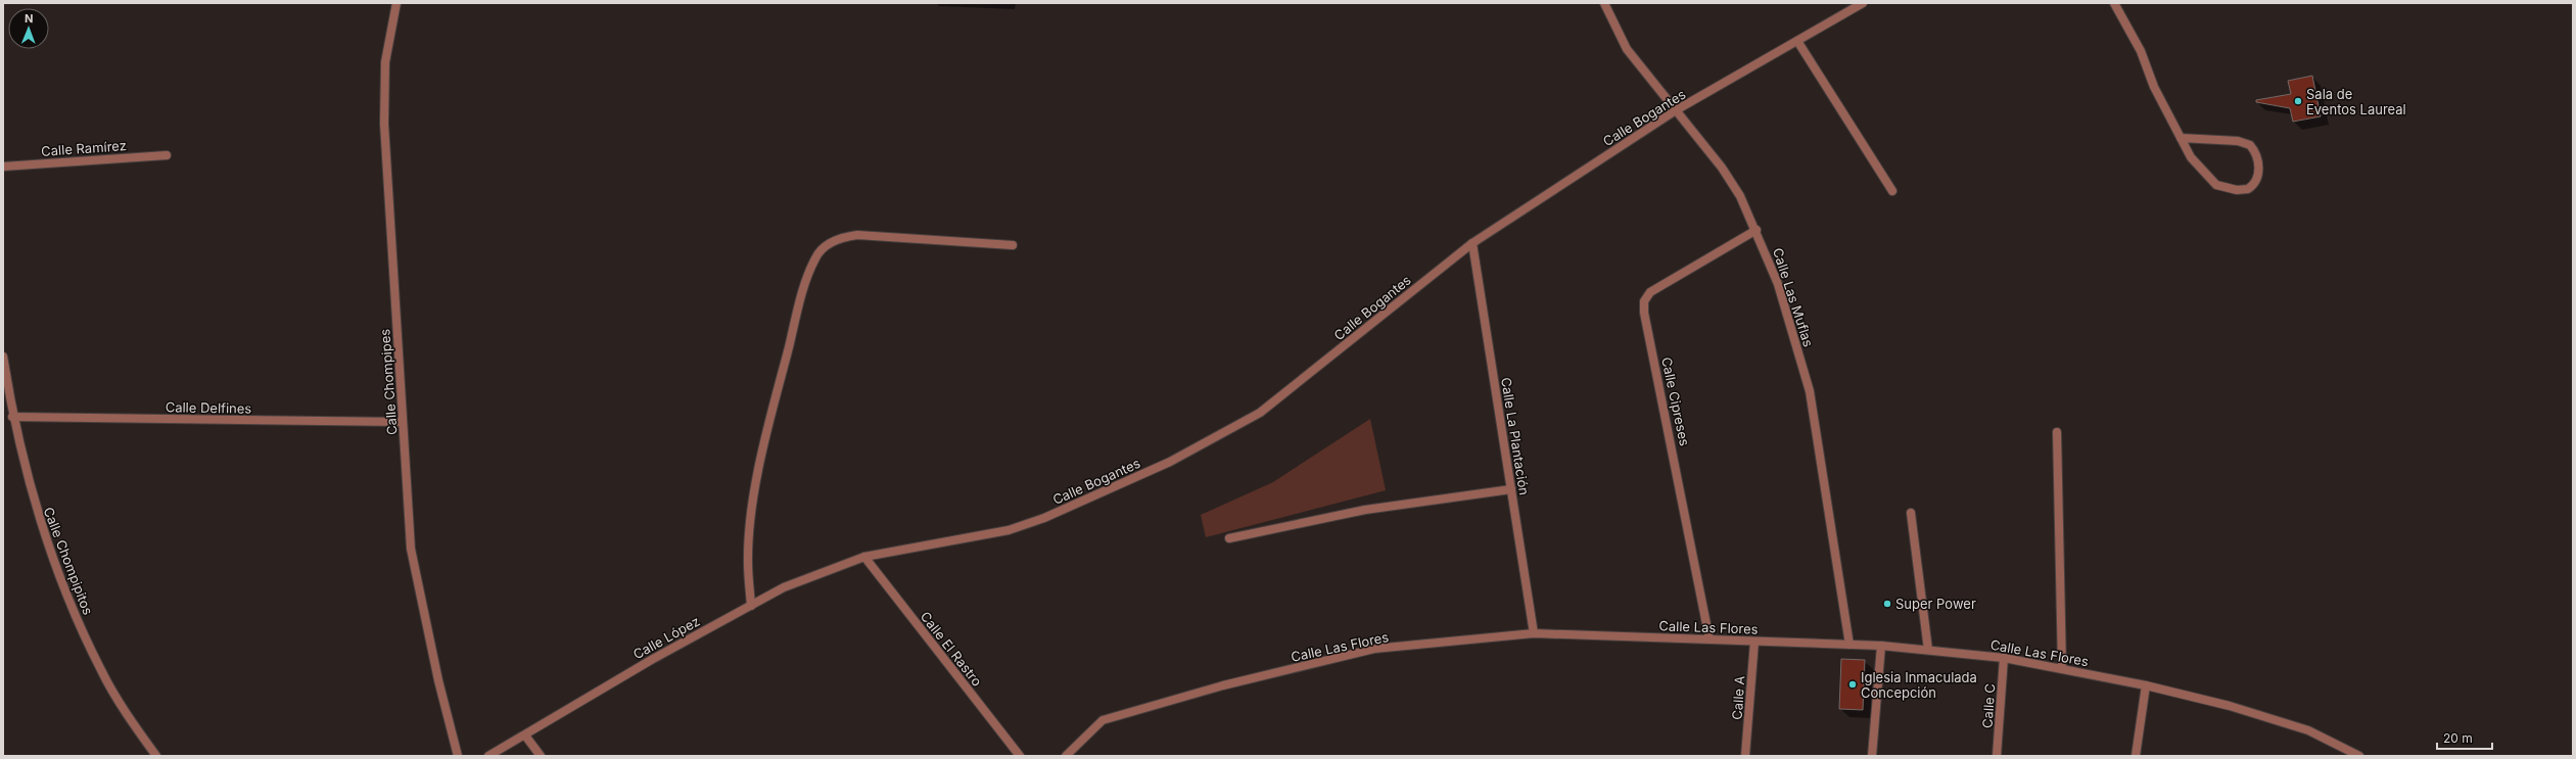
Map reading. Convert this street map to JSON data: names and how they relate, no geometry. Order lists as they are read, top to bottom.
{
  "streets": {
    "street": [
      "Calle Bogantes",
      "Calle Ramírez",
      "Calle Las Muflas",
      "Calle Chompipes",
      "Calle Cipreses",
      "Calle Delfines",
      "Calle La Plantación",
      "Calle Chompipitos",
      "Calle Las Flores",
      "Calle López",
      "Calle El Rastro",
      "Calle A",
      "Calle C"
    ]
  },
  "crossings": [
    ["Calle Bogantes", "Calle Las Muflas"],
    ["Calle Bogantes", "Calle La Plantación"],
    ["Calle Bogantes", "Calle López"],
    ["Calle Bogantes", "Calle El Rastro"],
    ["Calle Las Muflas", "Calle Cipreses"],
    ["Calle Las Muflas", "Calle Las Flores"],
    ["Calle Chompipes", "Calle Delfines"],
    ["Calle Cipreses", "Calle Las Flores"],
    ["Calle Delfines", "Calle Chompipitos"],
    ["Calle La Plantación", "Calle Las Flores"],
    ["Calle Las Flores", "Calle A"],
    ["Calle Las Flores", "Calle C"],
    ["Calle López", "Calle El Rastro"]
  ],
  "places": ["Sala de Eventos Laureal", "Super Power", "Iglesia Inmaculada Concepción"],
  "scale_bar": "20 m",
  "north": "top"
}
